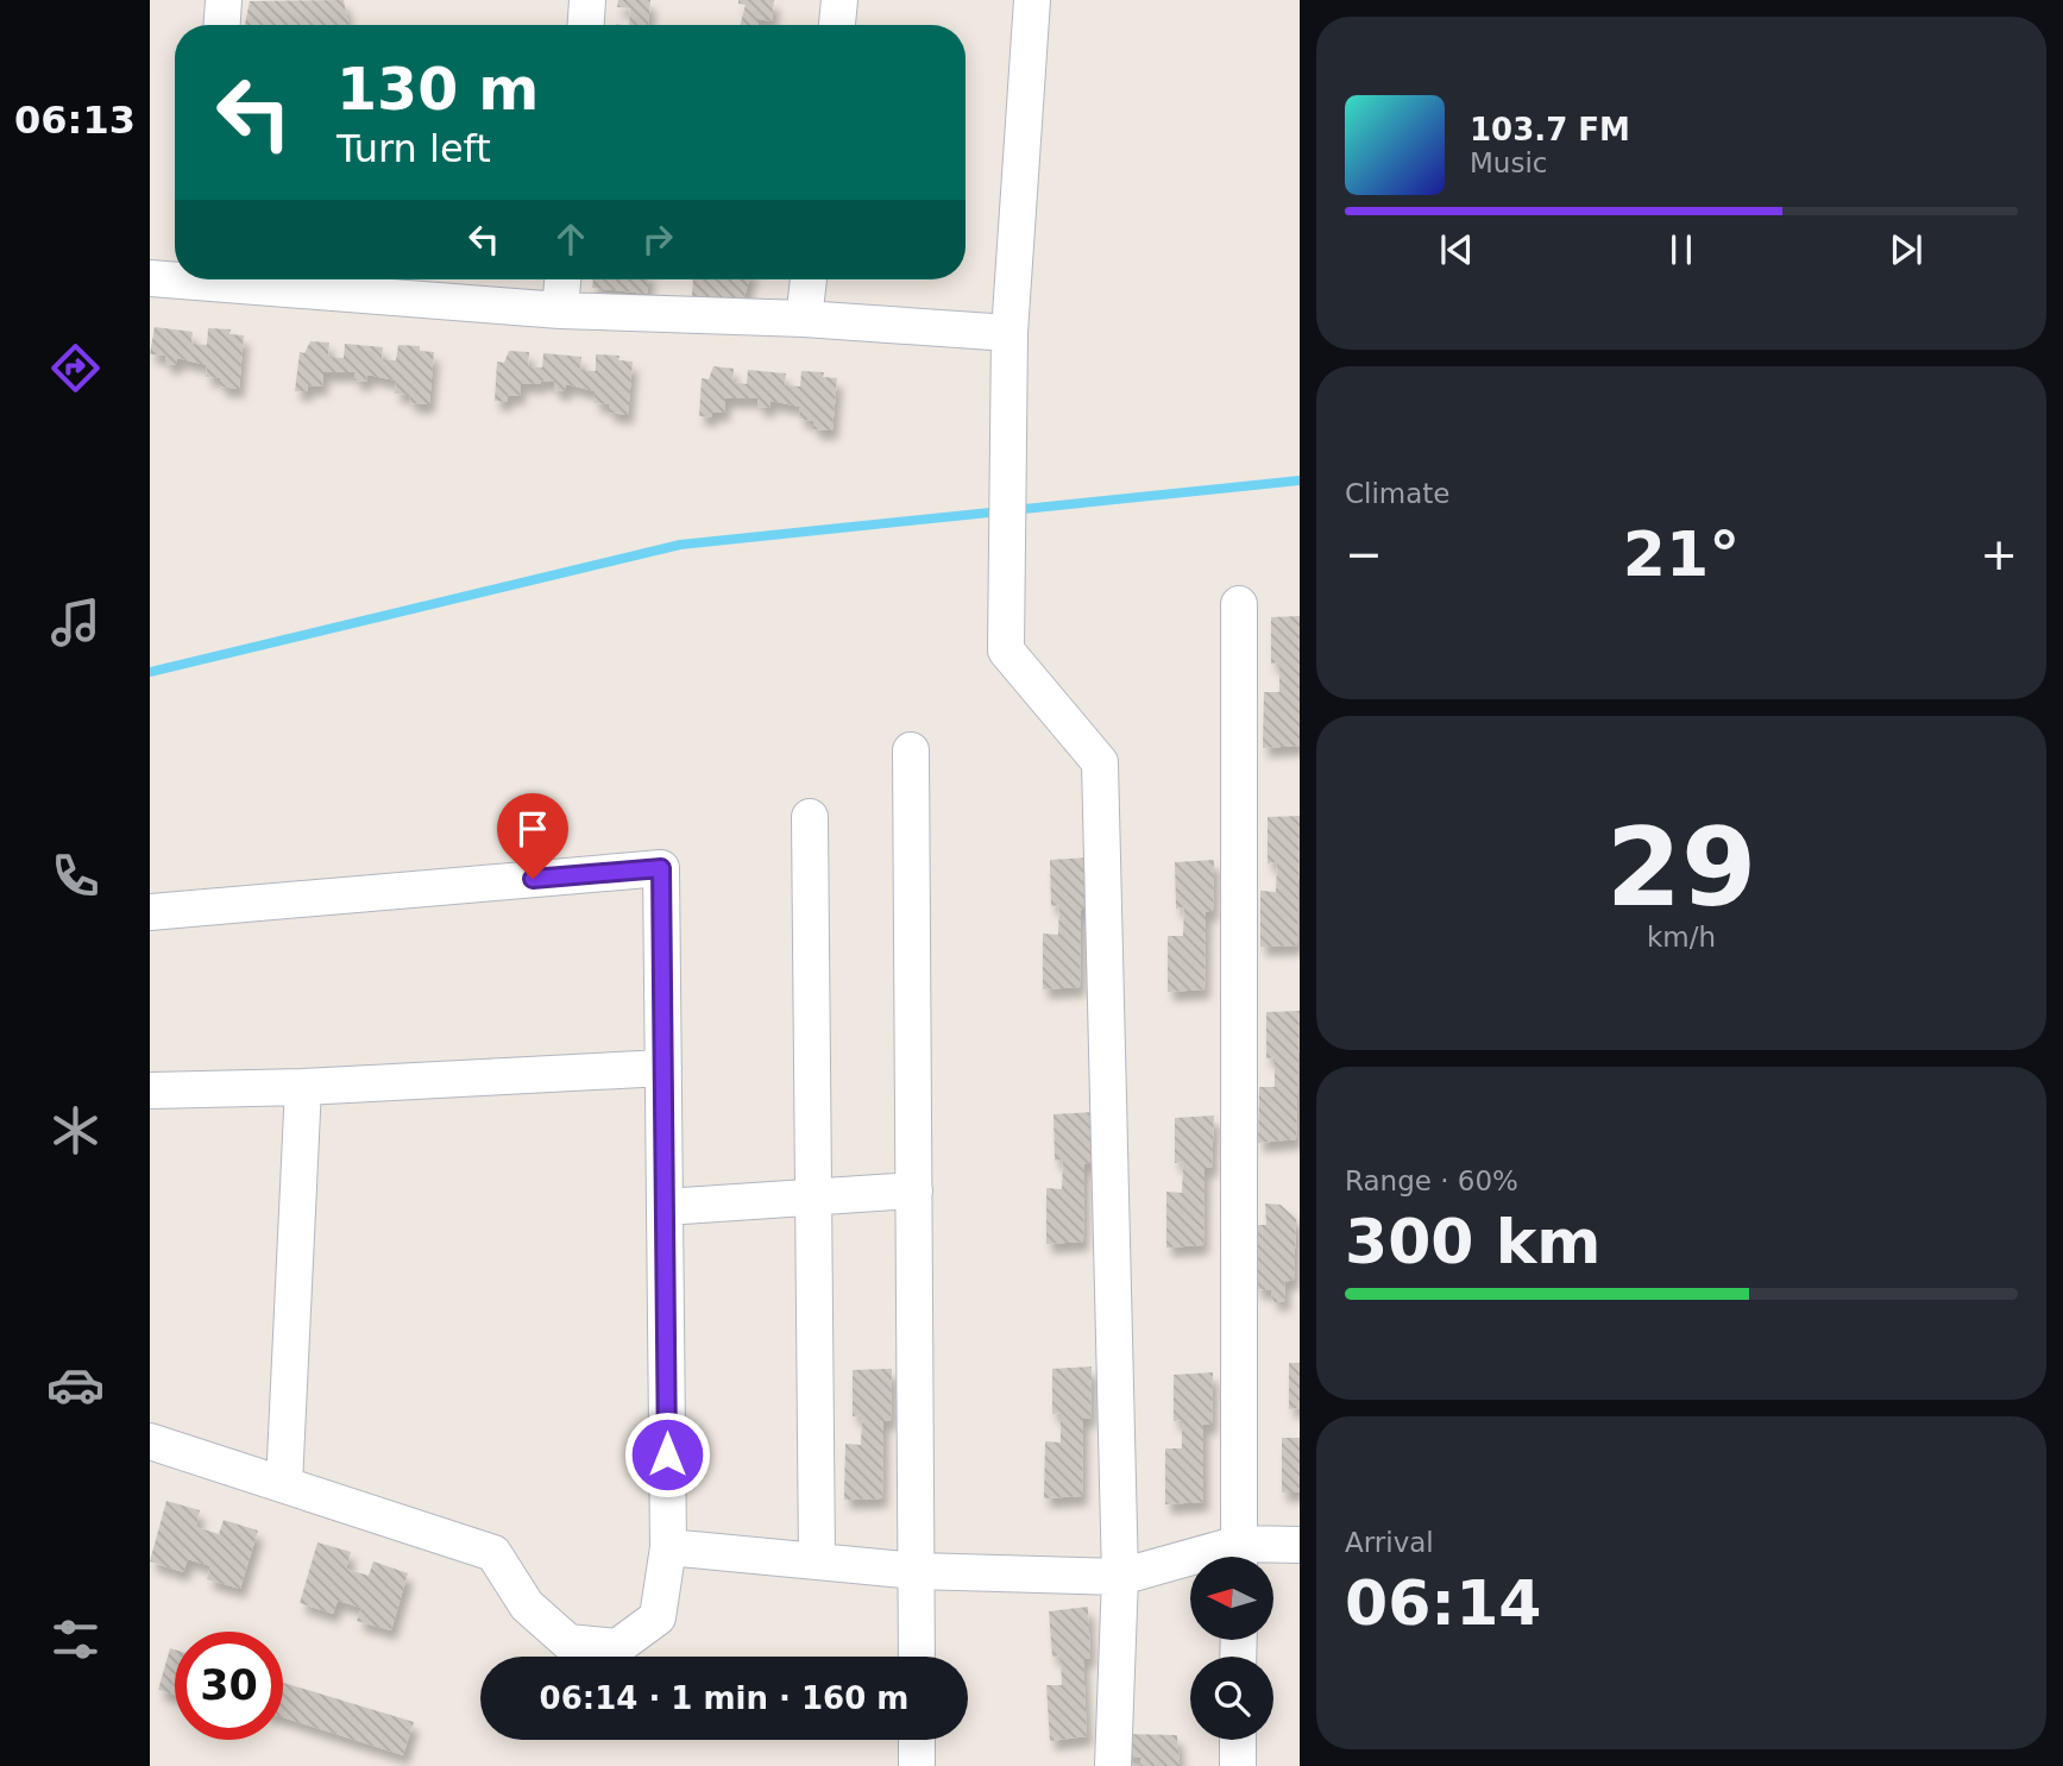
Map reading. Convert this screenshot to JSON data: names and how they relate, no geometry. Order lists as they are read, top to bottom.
{
  "north": "left",
  "page": {
    "tabs": "06:13",
    "turn": ["130 m", "Turn left"],
    "song": ["103.7 FM", "Music"],
    "tile": [
      "Climate",
      ["29", "km/h"],
      ["Range · 60%", "300 km"],
      ["Arrival", "06:14"]
    ],
    "heat": ["−", "21°", "+"],
    "limit": "30",
    "trip": "06:14 · 1 min · 160 m"
  }
}
